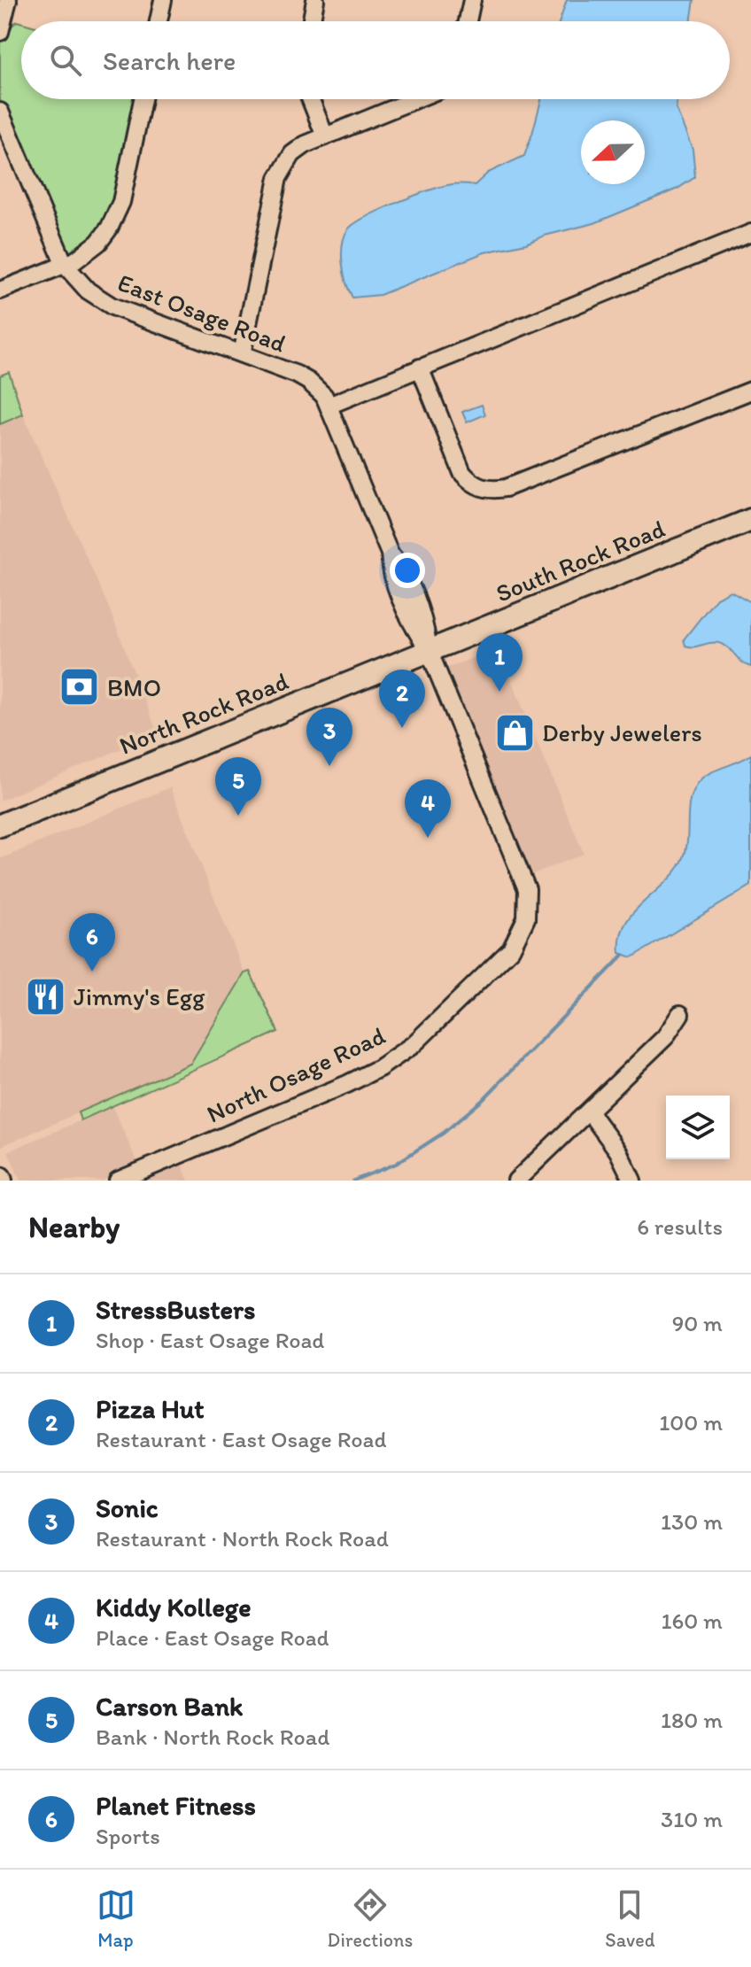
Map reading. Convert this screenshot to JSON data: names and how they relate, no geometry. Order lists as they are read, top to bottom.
{
  "streets": {
    "main road": ["South Rock Road", "North Rock Road"],
    "street": ["East Osage Road", "North Osage Road"]
  },
  "crossings": [
    ["East Osage Road", "South Rock Road"],
    ["East Osage Road", "North Rock Road"],
    ["East Osage Road", "North Osage Road"],
    ["South Rock Road", "North Rock Road"]
  ],
  "places": {
    "bank": ["BMO"],
    "shop": ["Derby Jewelers"],
    "restaurant": ["Jimmy's Egg"]
  },
  "north": "left",
  "page": {
    "search": "Search here",
    "pins": [
      "1",
      "2",
      "3",
      "5",
      "4",
      "6"
    ],
    "heading": ["Nearby", "6 results"],
    "list": [
      {
        "mark": "1",
        "name": "StressBusters",
        "note": "Shop · East Osage Road",
        "value": "90 m"
      },
      {
        "mark": "2",
        "name": "Pizza Hut",
        "note": "Restaurant · East Osage Road",
        "value": "100 m"
      },
      {
        "mark": "3",
        "name": "Sonic",
        "note": "Restaurant · North Rock Road",
        "value": "130 m"
      },
      {
        "mark": "4",
        "name": "Kiddy Kollege",
        "note": "Place · East Osage Road",
        "value": "160 m"
      },
      {
        "mark": "5",
        "name": "Carson Bank",
        "note": "Bank · North Rock Road",
        "value": "180 m"
      },
      {
        "mark": "6",
        "name": "Planet Fitness",
        "note": "Sports",
        "value": "310 m"
      }
    ],
    "nav": ["Map", "Directions", "Saved"]
  }
}
